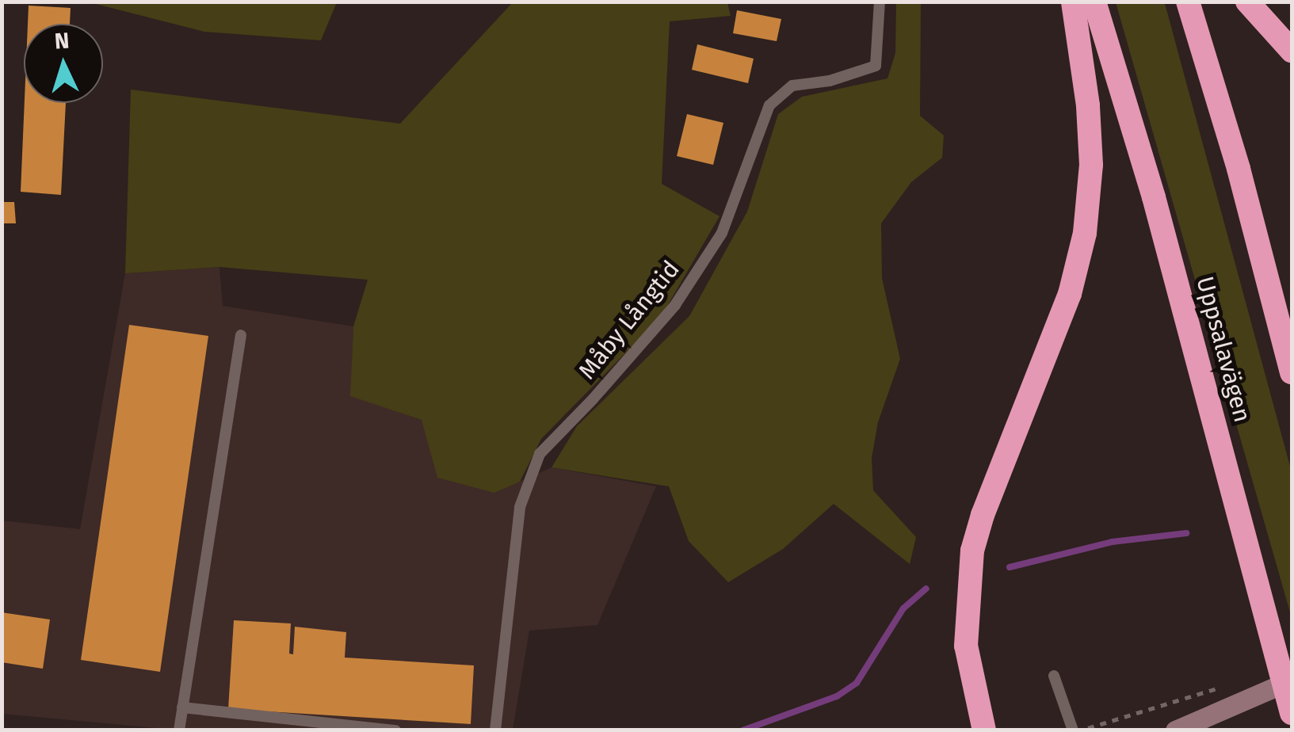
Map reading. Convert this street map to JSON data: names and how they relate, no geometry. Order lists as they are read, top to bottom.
{
  "streets": {
    "highway": ["Uppsalavägen"],
    "lane": ["Måby Långtid"]
  },
  "north": "top"
}
